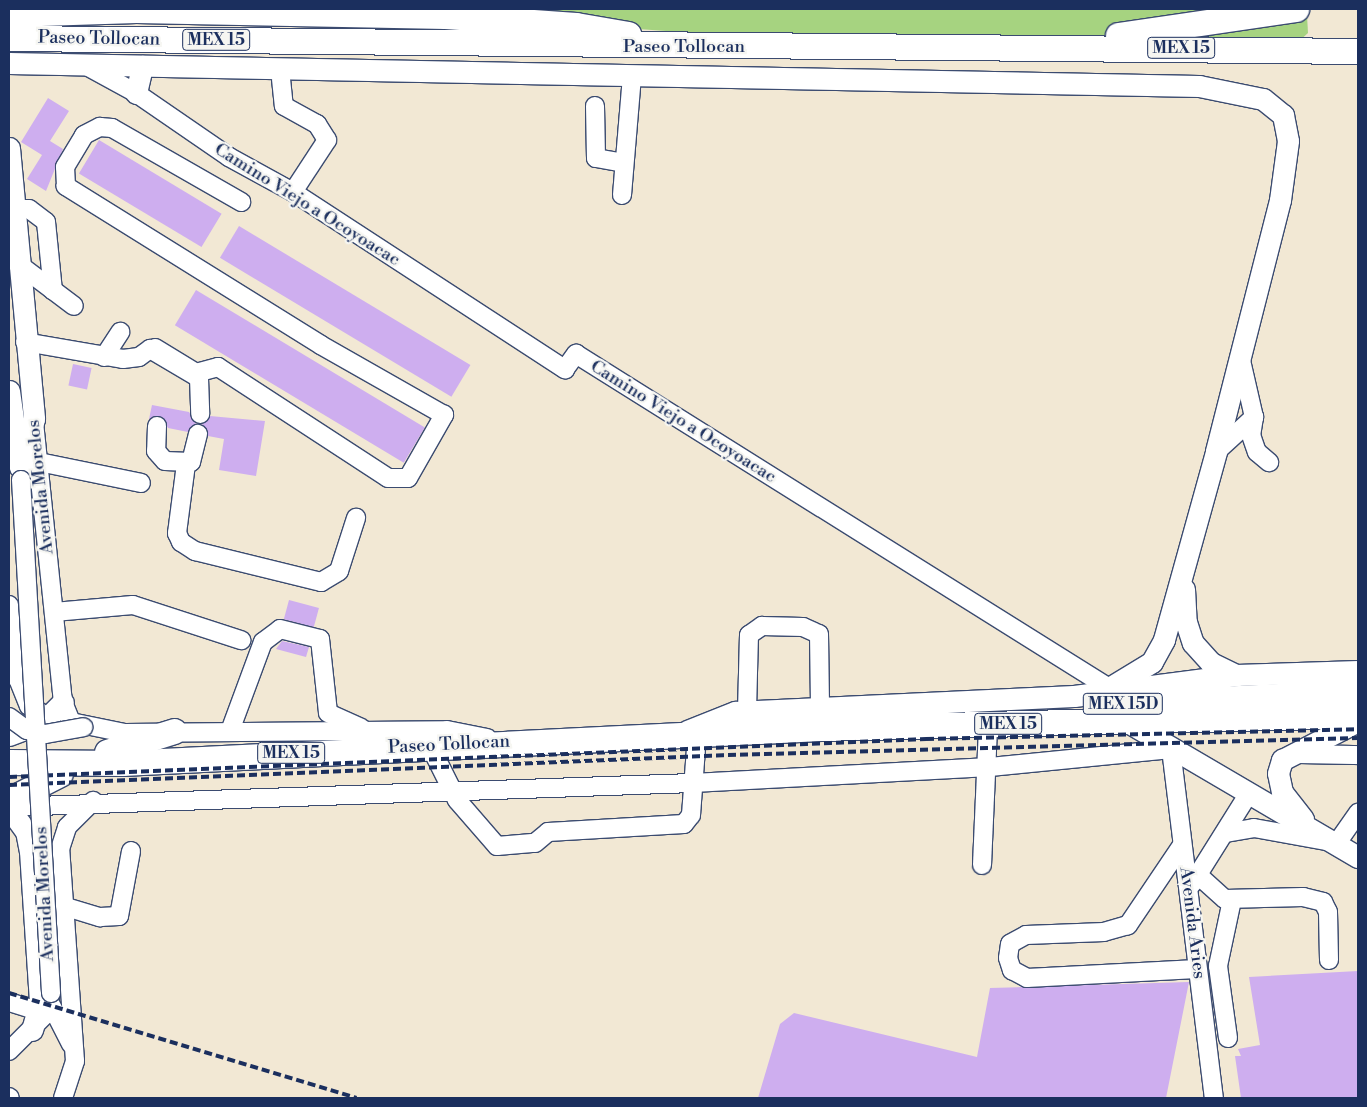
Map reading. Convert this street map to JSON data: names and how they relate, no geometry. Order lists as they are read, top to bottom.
{
  "streets": {
    "highway": ["Paseo Tollocan", "MEX 15", "MEX 15D"],
    "main road": ["Avenida Morelos"],
    "street": ["Camino Viejo a Ocoyoacac", "Avenida Aries"]
  },
  "crossings": [
    ["Paseo Tollocan", "MEX 15"],
    ["Paseo Tollocan", "MEX 15D"],
    ["MEX 15", "MEX 15D"]
  ]
}
